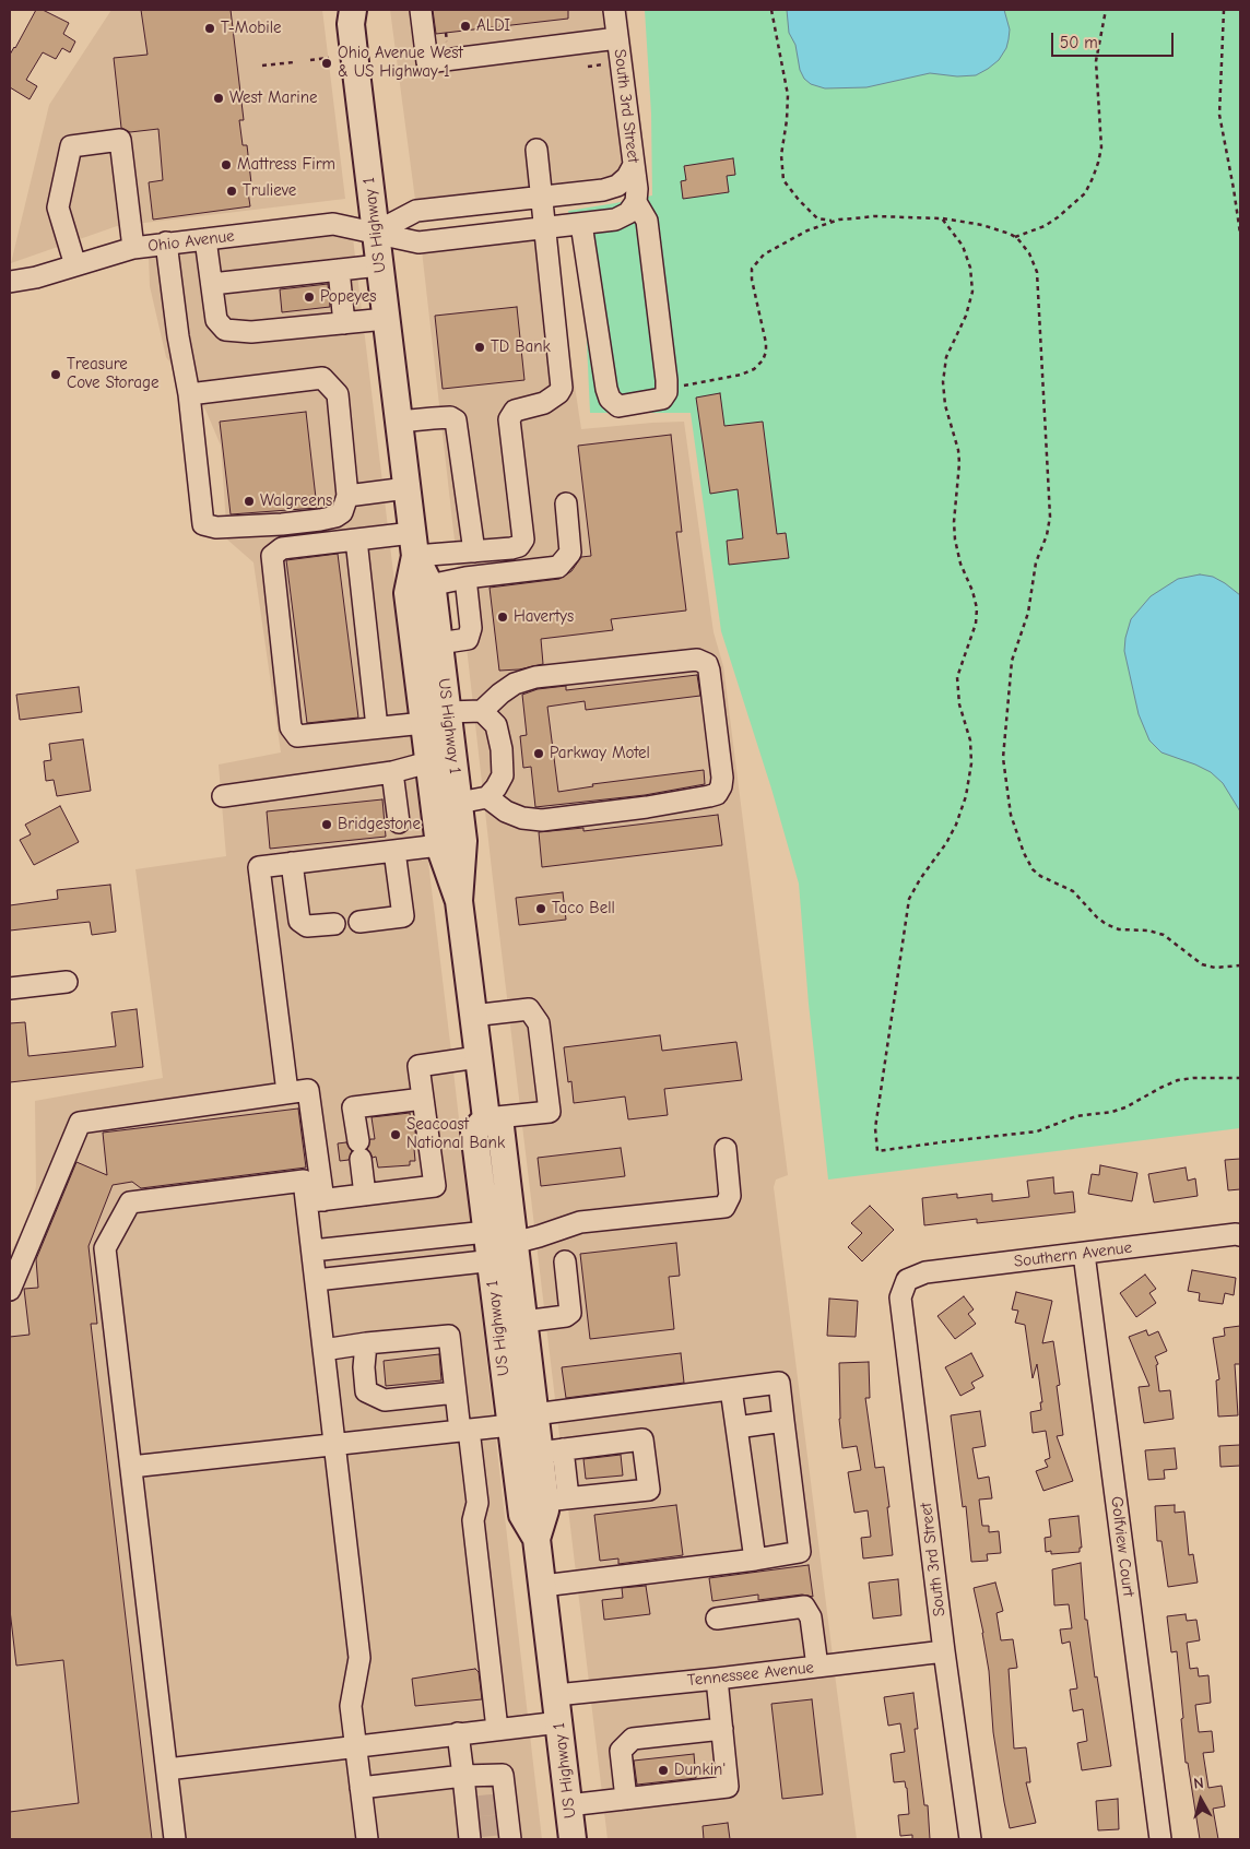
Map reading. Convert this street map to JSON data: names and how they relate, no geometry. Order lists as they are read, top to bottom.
{
  "streets": {
    "main road": ["US Highway 1"],
    "street": [
      "South 3rd Street",
      "Ohio Avenue",
      "Southern Avenue",
      "Golfview Court",
      "Tennessee Avenue"
    ]
  },
  "crossings": [
    ["South 3rd Street", "Ohio Avenue"],
    ["South 3rd Street", "Southern Avenue"],
    ["South 3rd Street", "Tennessee Avenue"],
    ["US Highway 1", "Ohio Avenue"],
    ["US Highway 1", "Tennessee Avenue"],
    ["Southern Avenue", "Golfview Court"]
  ],
  "places": [
    "ALDI",
    "T-Mobile",
    "Ohio Avenue West & US Highway 1",
    "West Marine",
    "Mattress Firm",
    "Trulieve",
    "Popeyes",
    "TD Bank",
    "Treasure Cove Storage",
    "Walgreens",
    "Havertys",
    "Parkway Motel",
    "Bridgestone",
    "Taco Bell",
    "Seacoast National Bank",
    "Dunkin'"
  ],
  "scale_bar": "50 m",
  "north": "top"
}
